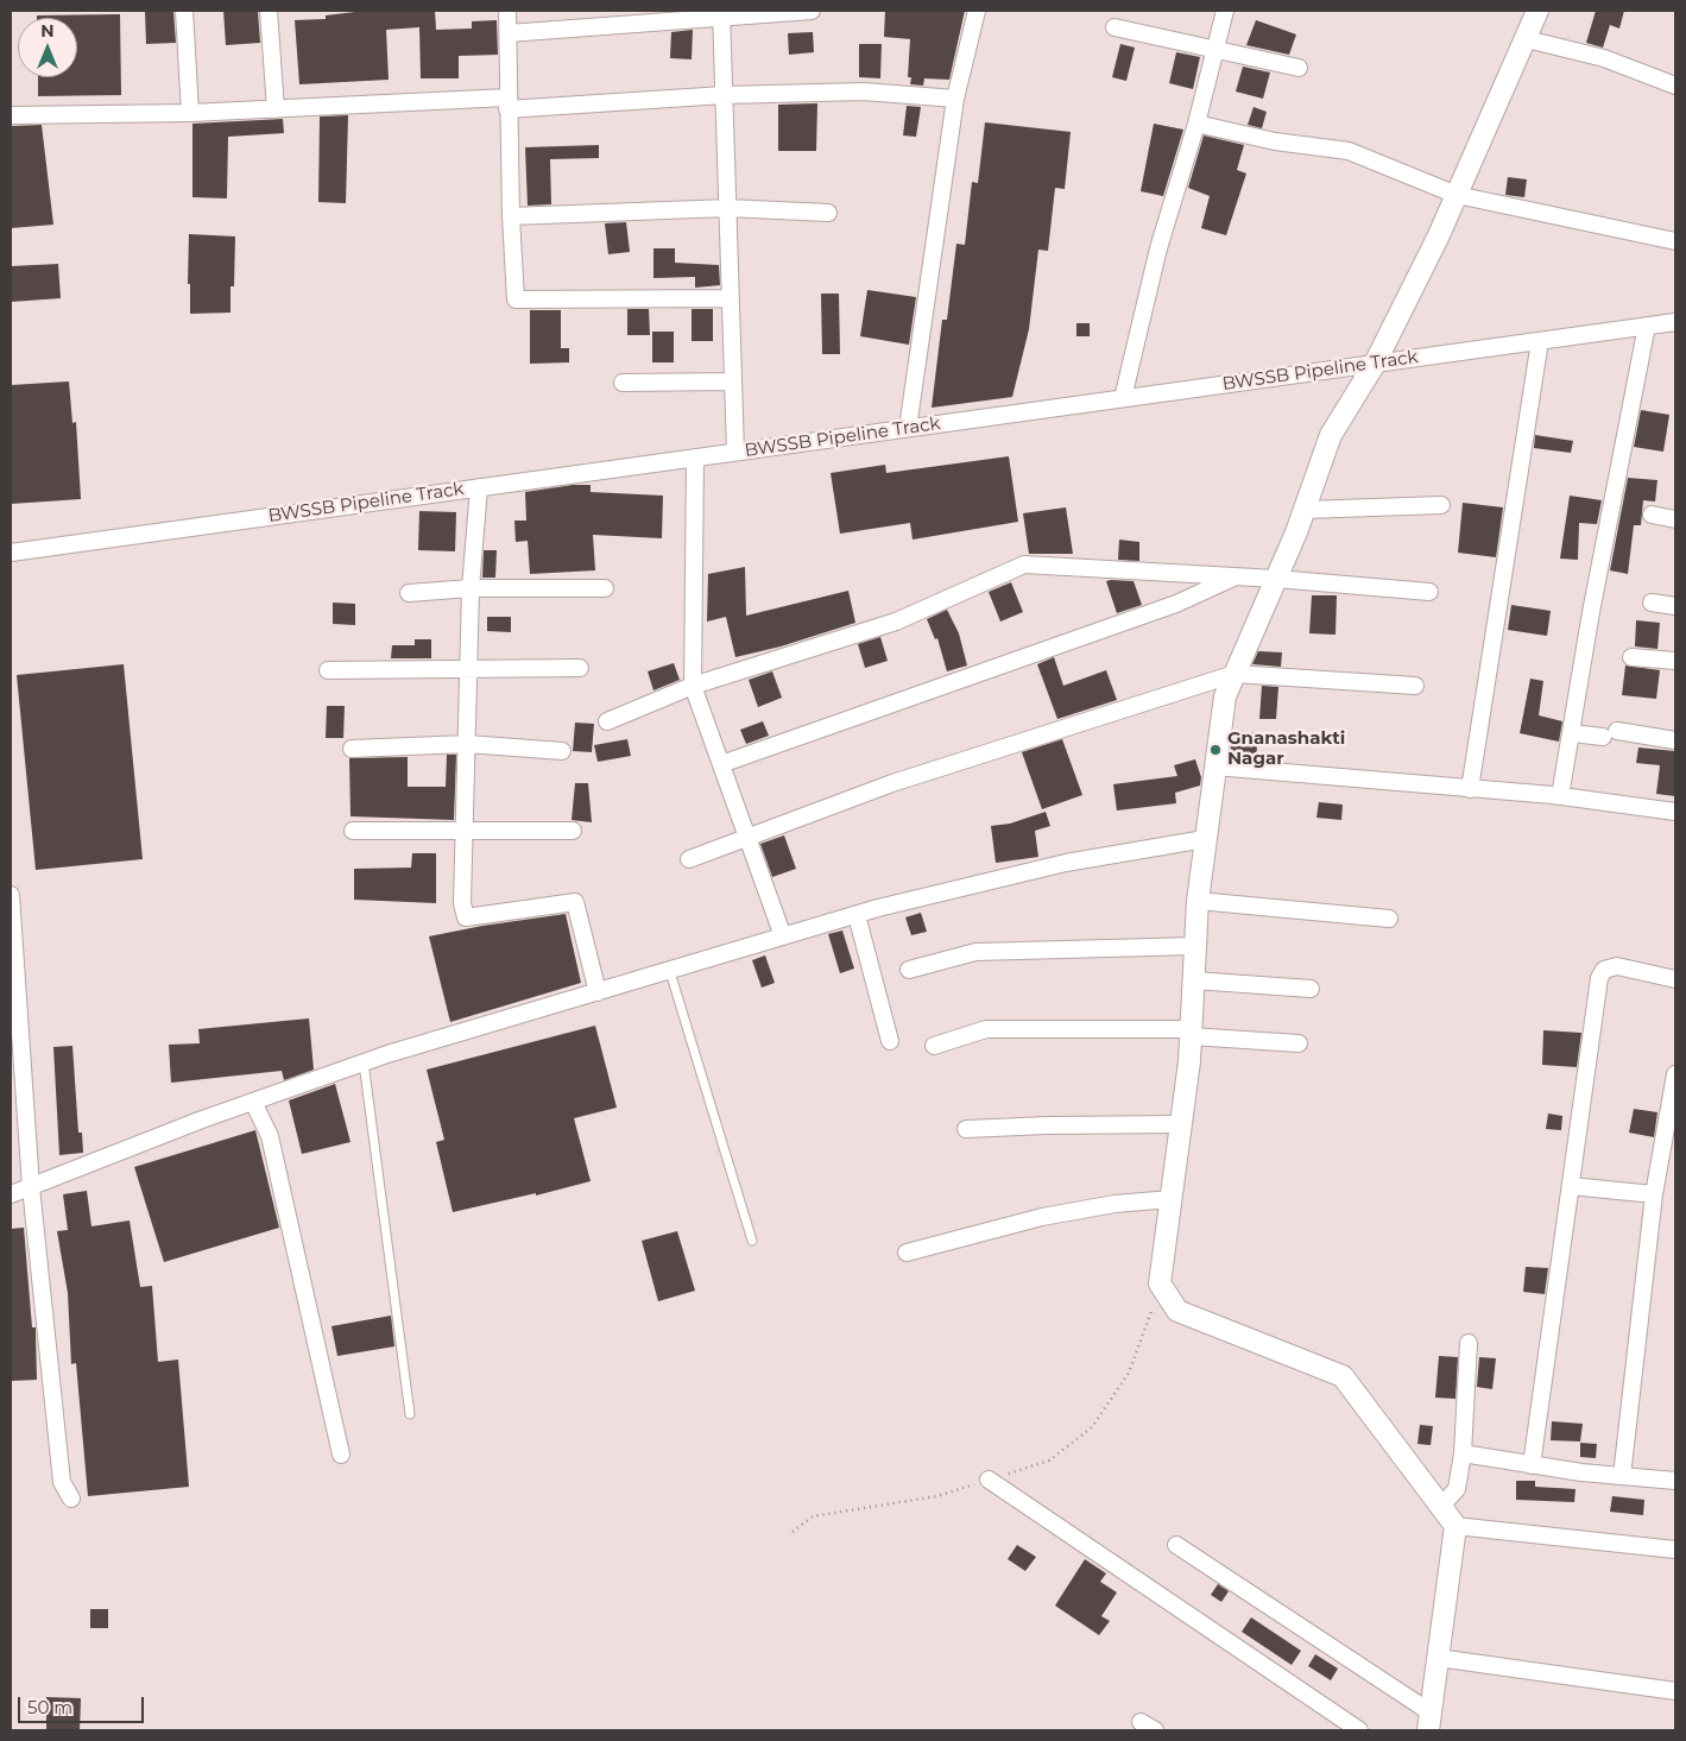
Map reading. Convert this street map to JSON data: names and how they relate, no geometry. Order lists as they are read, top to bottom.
{
  "streets": {
    "street": ["BWSSB Pipeline Track"]
  },
  "places": ["Gnanashakti Nagar"],
  "scale_bar": "50 m",
  "north": "top"
}
